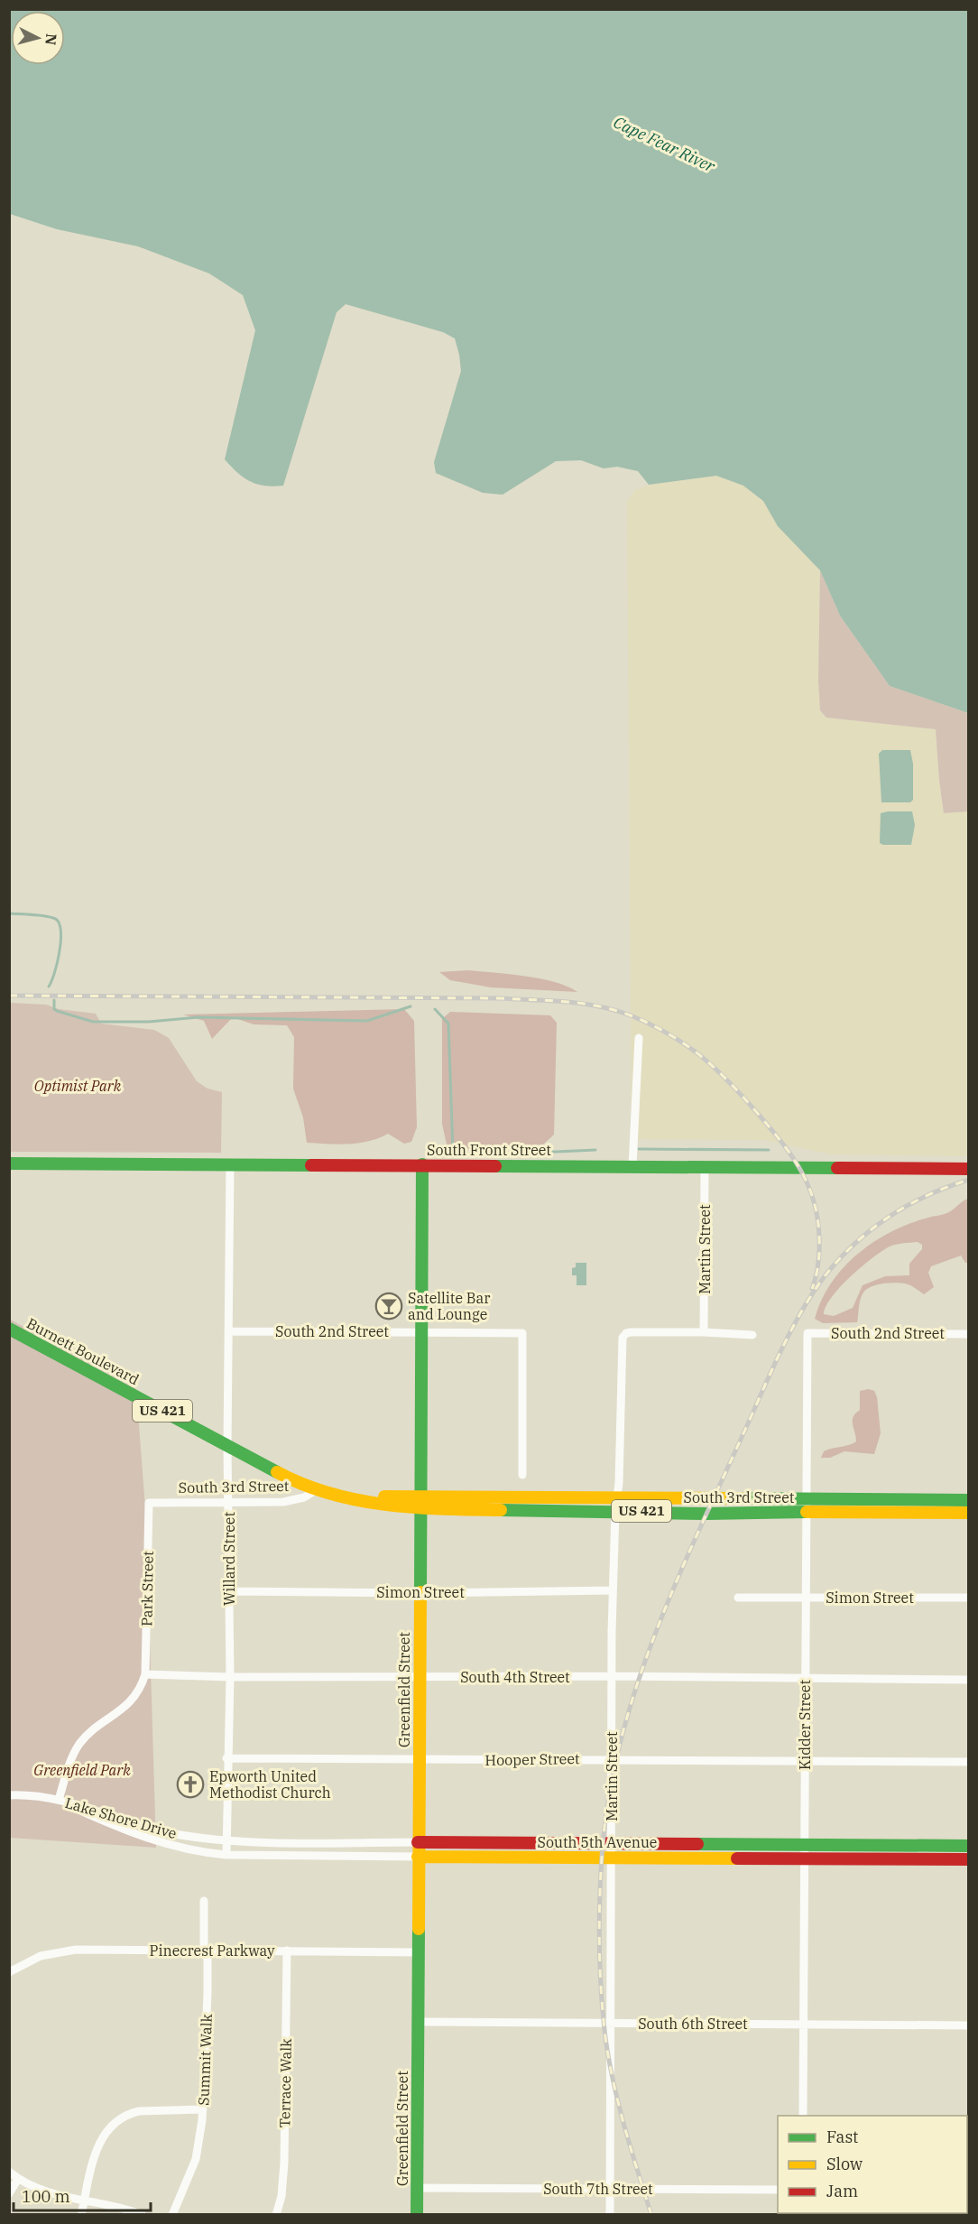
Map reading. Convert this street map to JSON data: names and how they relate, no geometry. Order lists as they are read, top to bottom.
{
  "streets": {
    "main road": [
      "South Front Street",
      "Burnett Boulevard",
      "US 421",
      "South 3rd Street",
      "Greenfield Street",
      "South 5th Avenue"
    ],
    "street": [
      "Martin Street",
      "South 2nd Street",
      "Willard Street",
      "Park Street",
      "Simon Street",
      "South 4th Street",
      "Kidder Street",
      "Hooper Street",
      "Lake Shore Drive",
      "Pinecrest Parkway",
      "South 6th Street",
      "Summit Walk",
      "Terrace Walk",
      "South 7th Street"
    ]
  },
  "crossings": [
    ["South Front Street", "Martin Street"],
    ["South Front Street", "Willard Street"],
    ["South Front Street", "Greenfield Street"],
    ["Martin Street", "South 3rd Street"],
    ["Martin Street", "Simon Street"],
    ["Martin Street", "South 4th Street"],
    ["Martin Street", "Hooper Street"],
    ["Martin Street", "South 5th Avenue"],
    ["Martin Street", "South 6th Street"],
    ["Martin Street", "South 7th Street"],
    ["South 2nd Street", "Willard Street"],
    ["South 2nd Street", "Greenfield Street"],
    ["South 2nd Street", "Kidder Street"],
    ["Burnett Boulevard", "South 3rd Street"],
    ["Burnett Boulevard", "Willard Street"],
    ["South 3rd Street", "Willard Street"],
    ["South 3rd Street", "Park Street"],
    ["South 3rd Street", "Greenfield Street"],
    ["South 3rd Street", "Kidder Street"],
    ["Willard Street", "Simon Street"],
    ["Willard Street", "South 4th Street"],
    ["Willard Street", "Hooper Street"],
    ["Willard Street", "Lake Shore Drive"],
    ["Willard Street", "South 5th Avenue"],
    ["Park Street", "South 4th Street"],
    ["Simon Street", "Greenfield Street"],
    ["Simon Street", "Kidder Street"],
    ["South 4th Street", "Greenfield Street"],
    ["South 4th Street", "Kidder Street"],
    ["Greenfield Street", "Hooper Street"],
    ["Greenfield Street", "South 5th Avenue"],
    ["Greenfield Street", "Pinecrest Parkway"],
    ["Greenfield Street", "South 6th Street"],
    ["Greenfield Street", "South 7th Street"],
    ["Kidder Street", "Hooper Street"],
    ["Kidder Street", "South 5th Avenue"],
    ["Kidder Street", "South 6th Street"],
    ["Lake Shore Drive", "South 5th Avenue"],
    ["Pinecrest Parkway", "Summit Walk"],
    ["Pinecrest Parkway", "Terrace Walk"]
  ],
  "water": ["Cape Fear River"],
  "parks": ["Optimist Park", "Greenfield Park"],
  "places": {
    "bar": ["Satellite Bar and Lounge"],
    "church": ["Epworth United Methodist Church"]
  },
  "legend": ["Fast", "Slow", "Jam"],
  "scale_bar": "100 m",
  "north": "right"
}
